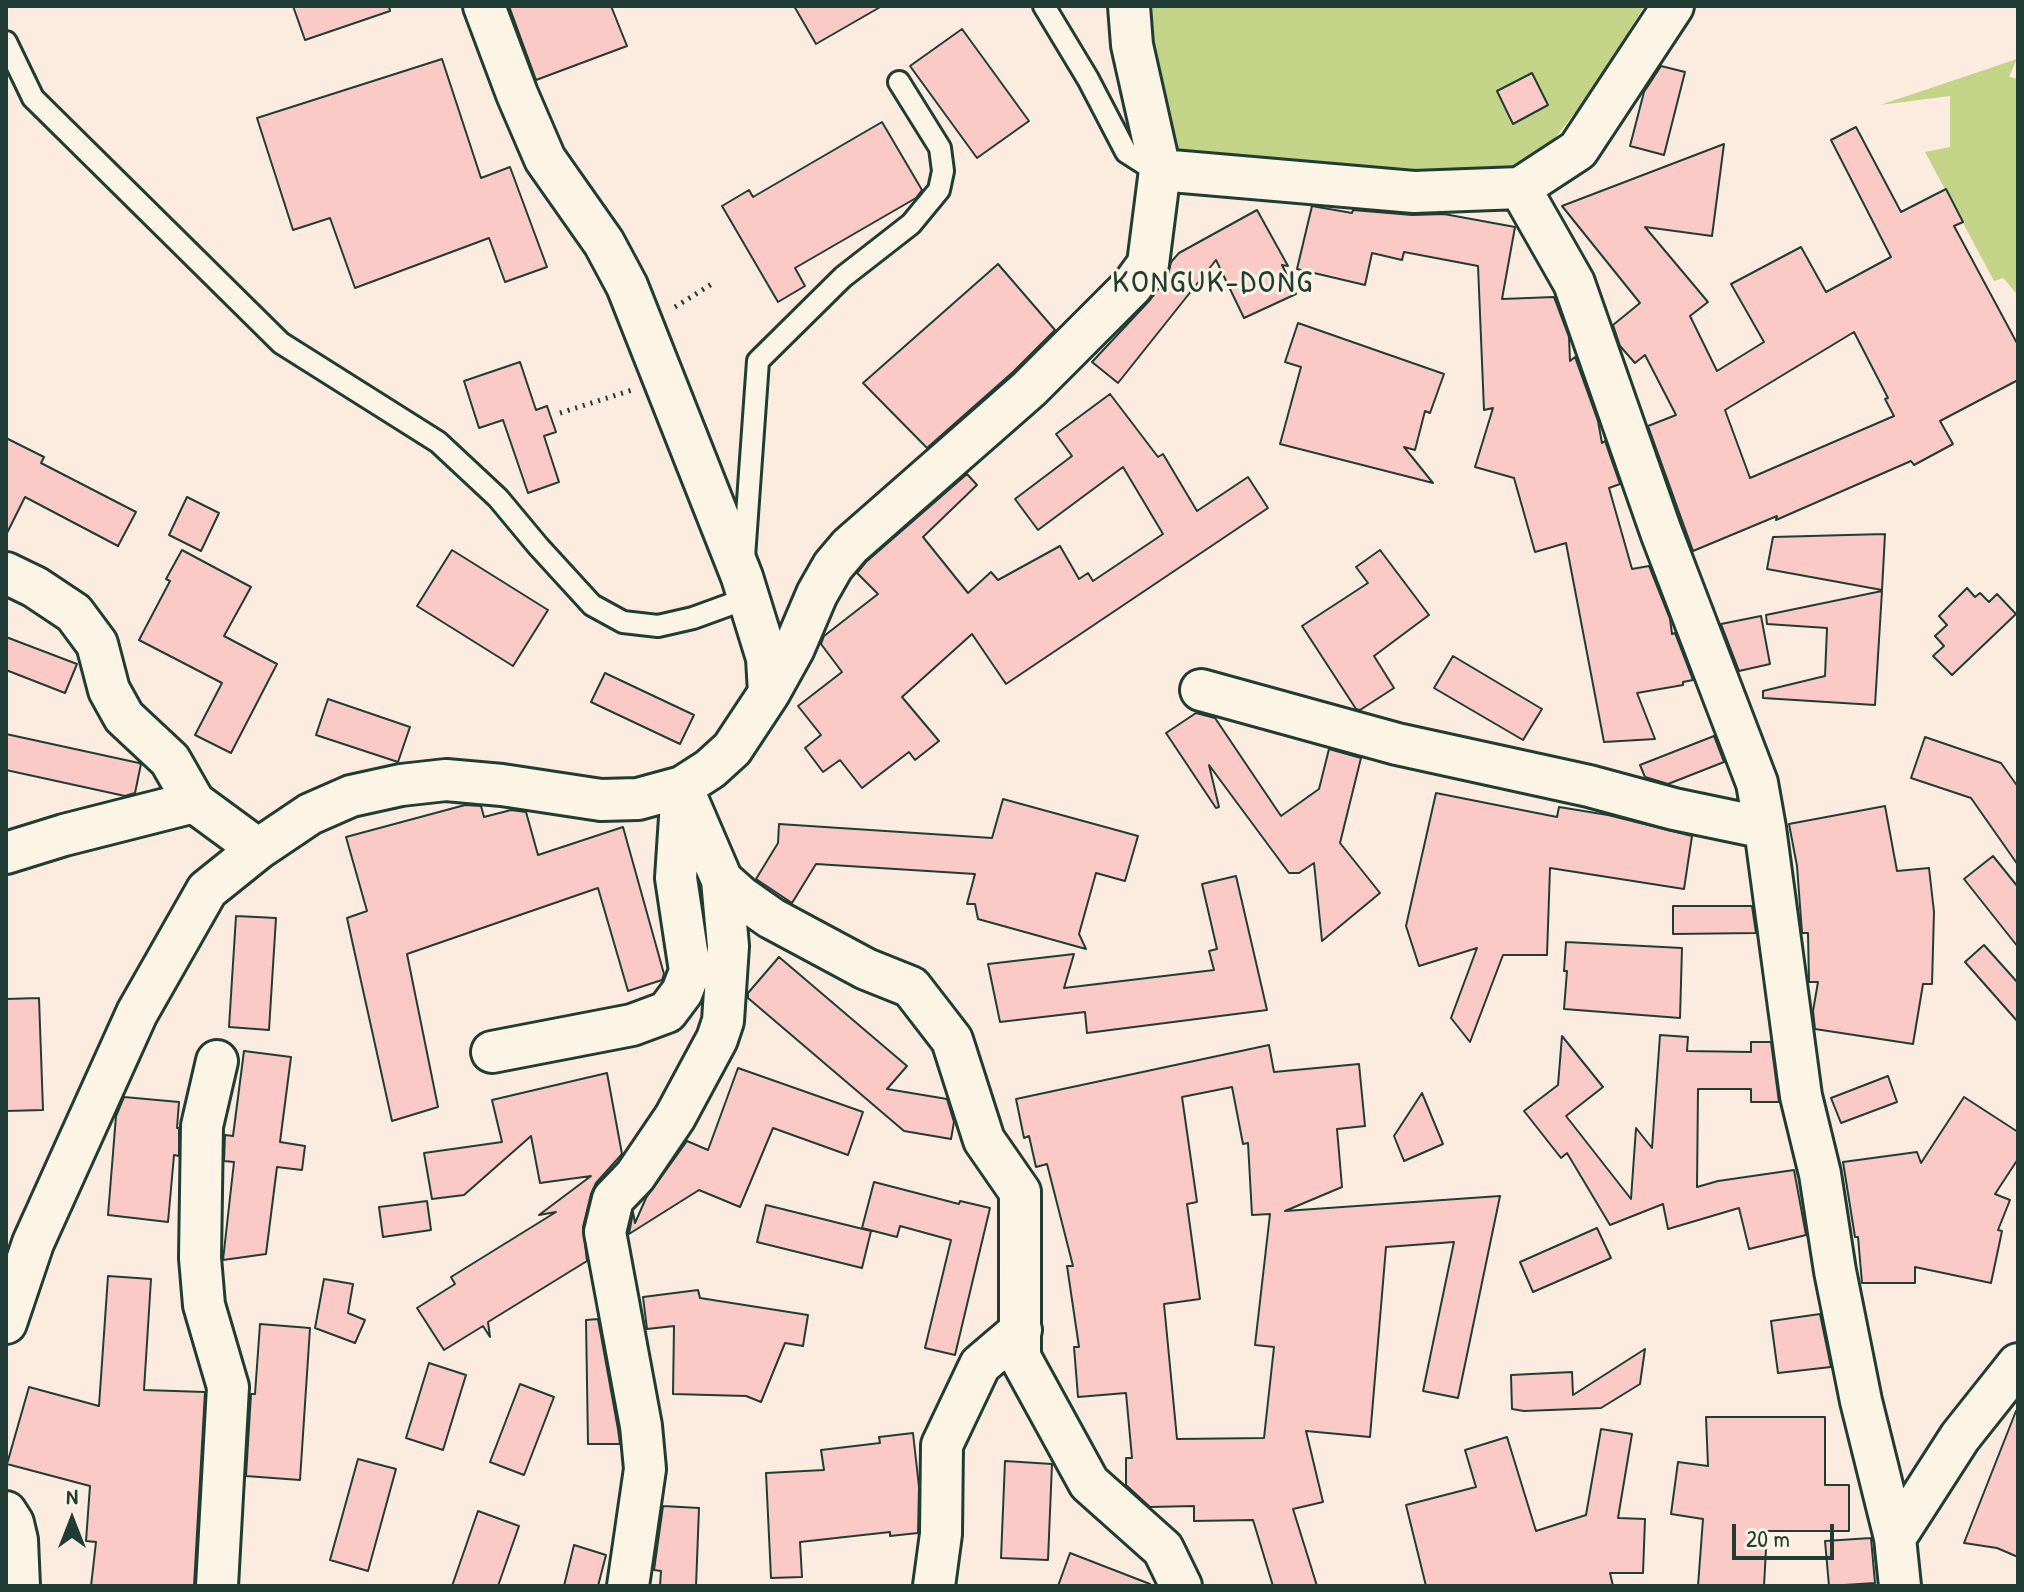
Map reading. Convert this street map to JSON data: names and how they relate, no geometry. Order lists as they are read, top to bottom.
{
  "districts": ["KONGUK-DONG"],
  "scale_bar": "20 m",
  "north": "top"
}
